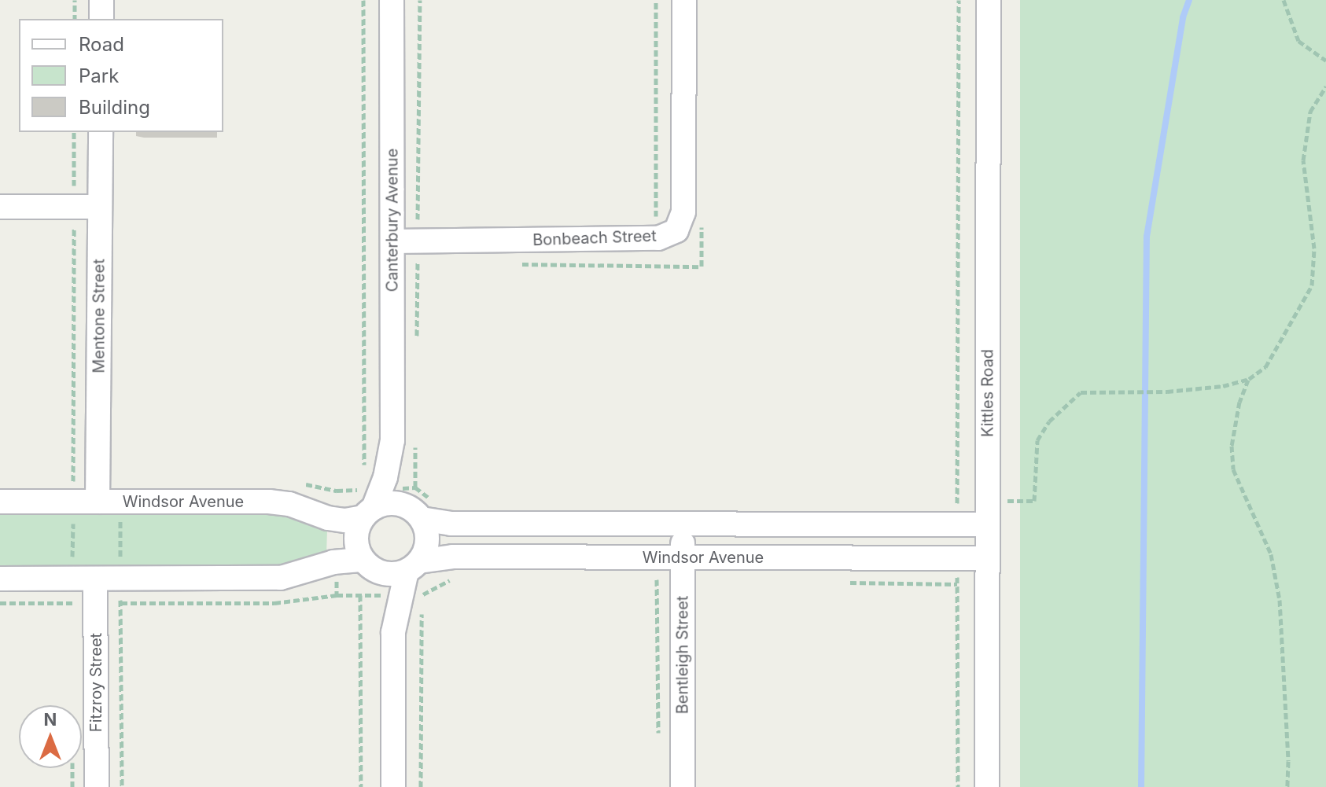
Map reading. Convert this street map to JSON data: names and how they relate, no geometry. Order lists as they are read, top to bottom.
{
  "streets": {
    "street": [
      "Canterbury Avenue",
      "Bonbeach Street",
      "Mentone Street",
      "Kittles Road",
      "Windsor Avenue",
      "Bentleigh Street",
      "Fitzroy Street"
    ]
  },
  "crossings": [
    ["Canterbury Avenue", "Bonbeach Street"],
    ["Canterbury Avenue", "Windsor Avenue"],
    ["Mentone Street", "Windsor Avenue"],
    ["Kittles Road", "Windsor Avenue"],
    ["Windsor Avenue", "Bentleigh Street"]
  ],
  "legend": ["Road", "Park", "Building"],
  "north": "top"
}
